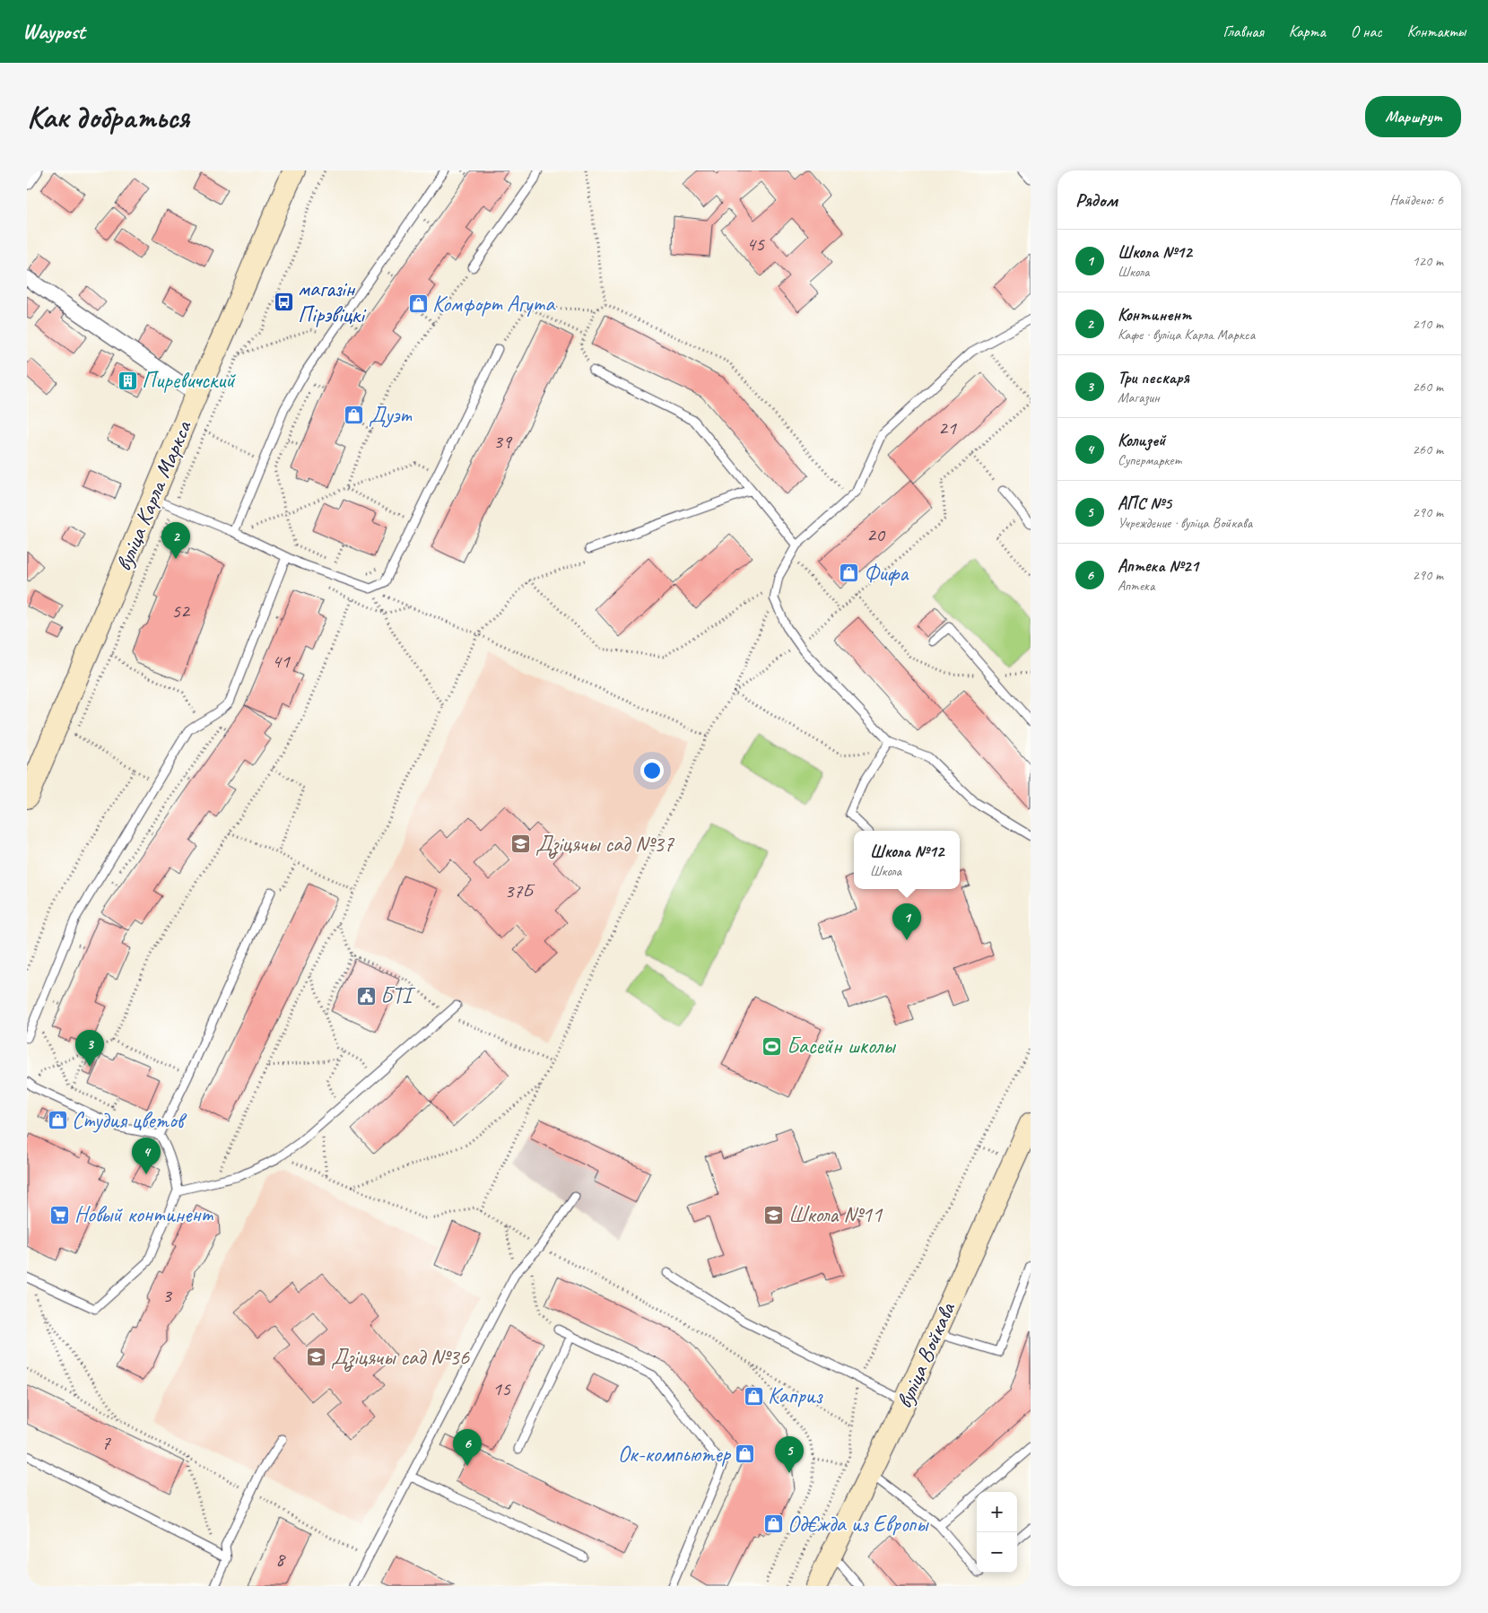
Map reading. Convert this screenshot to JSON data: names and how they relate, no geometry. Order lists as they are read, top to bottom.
{
  "streets": {
    "main road": ["вуліца Карла Маркса", "вуліца Войкава"]
  },
  "places": {
    "bus stop": ["магазін Пірэвіцкі"],
    "shop": [
      "Комфорт Агута",
      "Дуэт",
      "Фифа",
      "Студия цветов",
      "Каприз",
      "Ок-компьютер",
      "Од€жда из Европы"
    ],
    "building": ["Пиревичский"],
    "school or university": ["Дзіцячы сад №37", "Школа №11", "Дзіцячы сад №36"],
    "public building": ["БТІ"],
    "sports": ["Басейн школы"],
    "supermarket": ["Новый континент"]
  },
  "house_numbers": [
    "45",
    "21",
    "39",
    "20",
    "52",
    "41",
    "37Б",
    "3",
    "15",
    "7",
    "8"
  ],
  "page": {
    "header": "Waypost",
    "nav": [
      "Главная",
      "Карта",
      "О нас",
      "Контакты"
    ],
    "buttons": "Маршрут",
    "title": "Как добраться",
    "heading": ["Рядом", "Найдено: 6"],
    "list": [
      {
        "mark": "1",
        "name": "Школа №12",
        "note": "Школа",
        "value": "120 m"
      },
      {
        "mark": "2",
        "name": "Континент",
        "note": "Кафе · вуліца Карла Маркса",
        "value": "210 m"
      },
      {
        "mark": "3",
        "name": "Три пескаря",
        "note": "Магазин",
        "value": "260 m"
      },
      {
        "mark": "4",
        "name": "Колизей",
        "note": "Супермаркет",
        "value": "260 m"
      },
      {
        "mark": "5",
        "name": "АПС №5",
        "note": "Учреждение · вуліца Войкава",
        "value": "290 m"
      },
      {
        "mark": "6",
        "name": "Аптека №21",
        "note": "Аптека",
        "value": "290 m"
      }
    ],
    "pins": [
      "2",
      "1",
      "3",
      "4",
      "6",
      "5"
    ],
    "popup": ["Школа №12", "Школа"],
    "map_buttons": ["+", "−"]
  }
}
